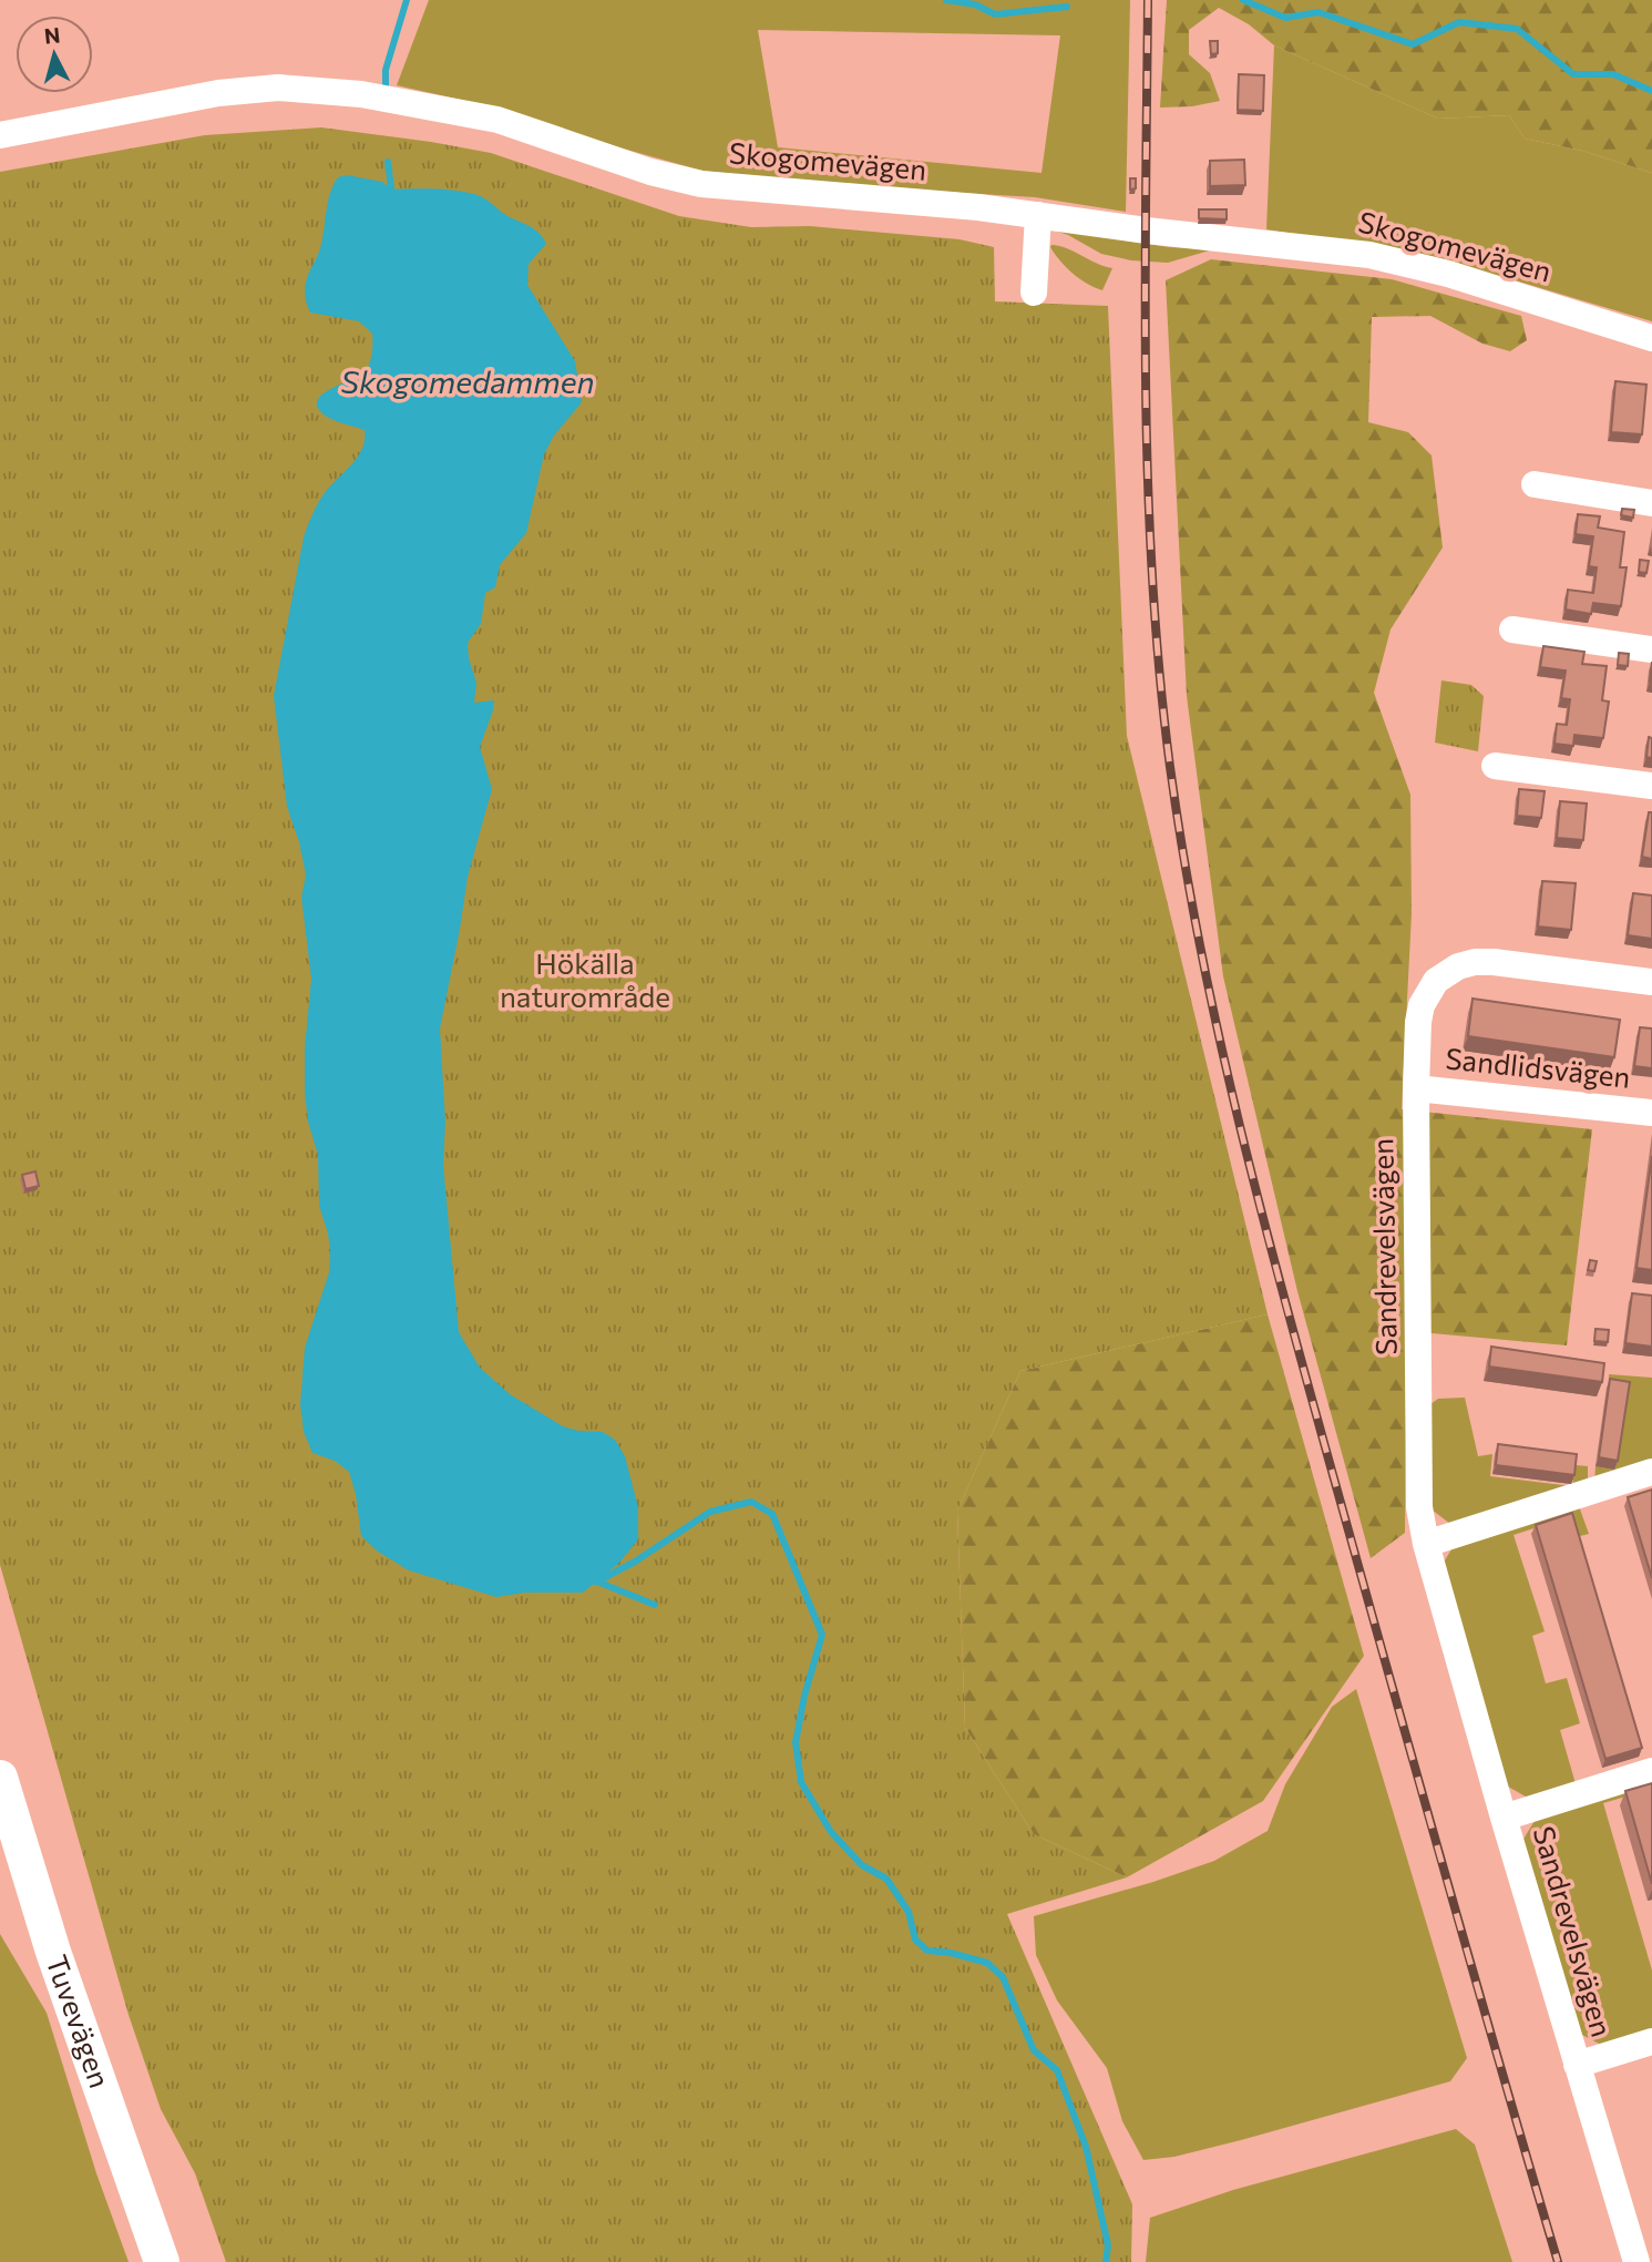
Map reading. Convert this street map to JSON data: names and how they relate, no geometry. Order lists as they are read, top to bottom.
{
  "streets": {
    "main road": ["Tuvevägen"],
    "street": ["Skogomevägen", "Sandlidsvägen", "Sandrevelsvägen"]
  },
  "crossings": [
    ["Sandlidsvägen", "Sandrevelsvägen"]
  ],
  "water": ["Skogomedammen"],
  "parks": ["Hökälla naturområde"],
  "north": "top"
}
